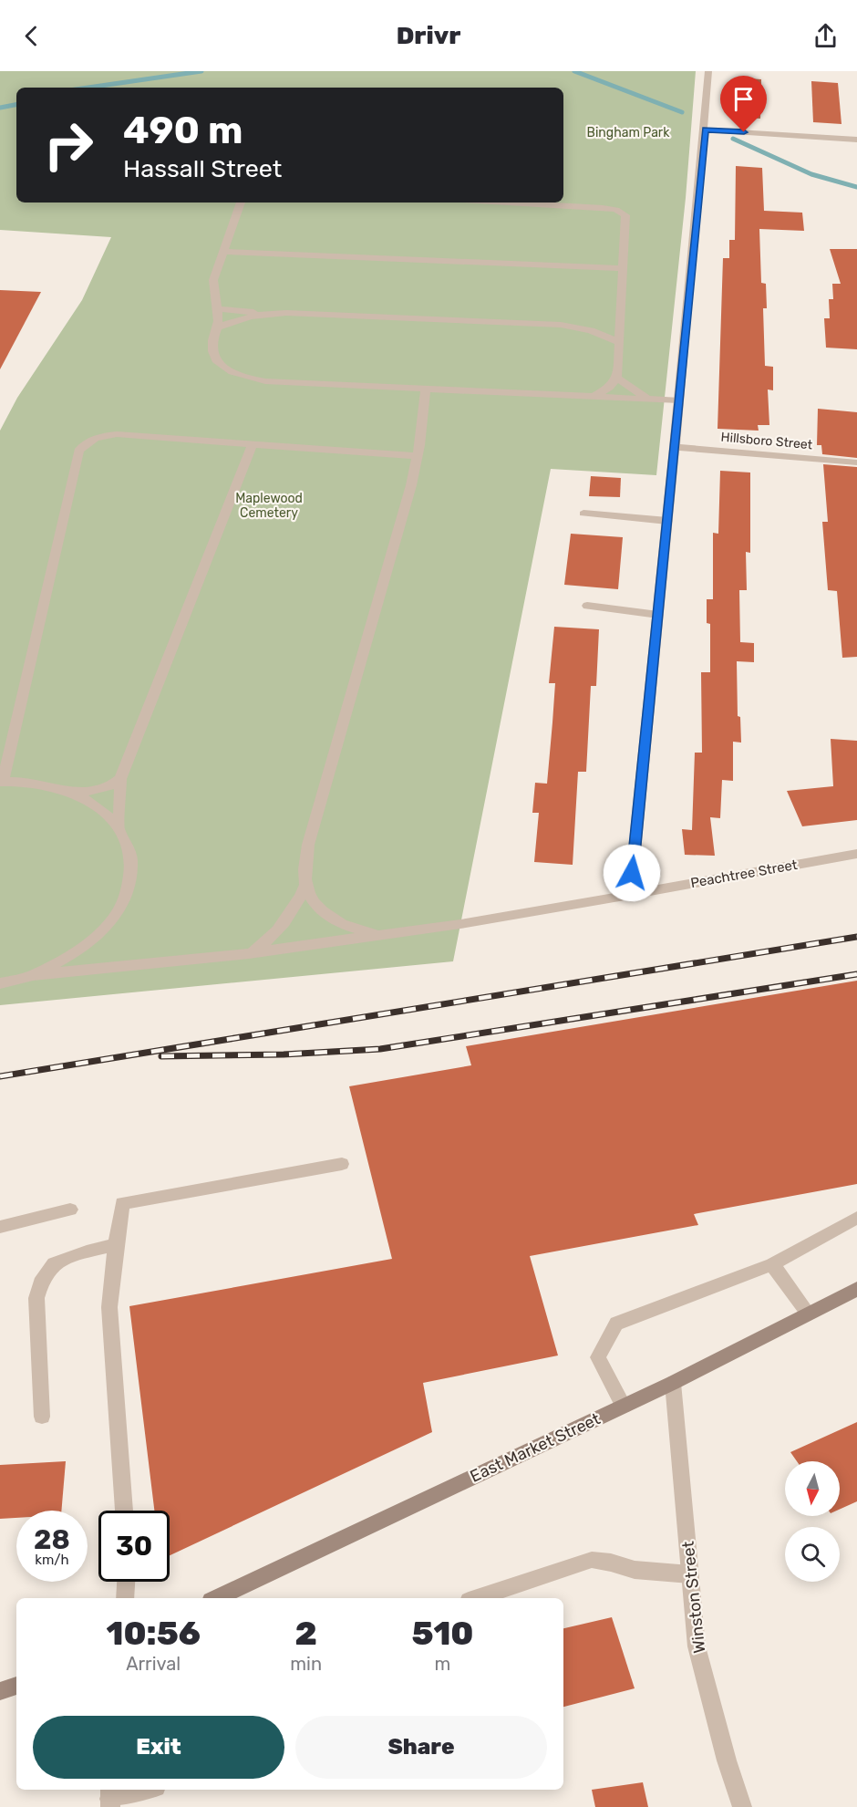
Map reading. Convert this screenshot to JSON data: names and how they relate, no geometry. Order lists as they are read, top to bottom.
{
  "streets": {
    "main road": ["East Market Street"],
    "street": ["Hillsboro Street", "Peachtree Street", "Winston Street"]
  },
  "crossings": [
    ["East Market Street", "Winston Street"]
  ],
  "parks": ["Bingham Park", "Maplewood Cemetery"],
  "north": "bottom",
  "page": {
    "header": "Drivr",
    "turn": ["490 m", "Hassall Street"],
    "speed": "28 km/h",
    "limit": "30",
    "eta": [
      "10:56",
      "Arrival",
      "2",
      "min",
      "510",
      "m"
    ],
    "buttons": ["Exit", "Share"]
  }
}
